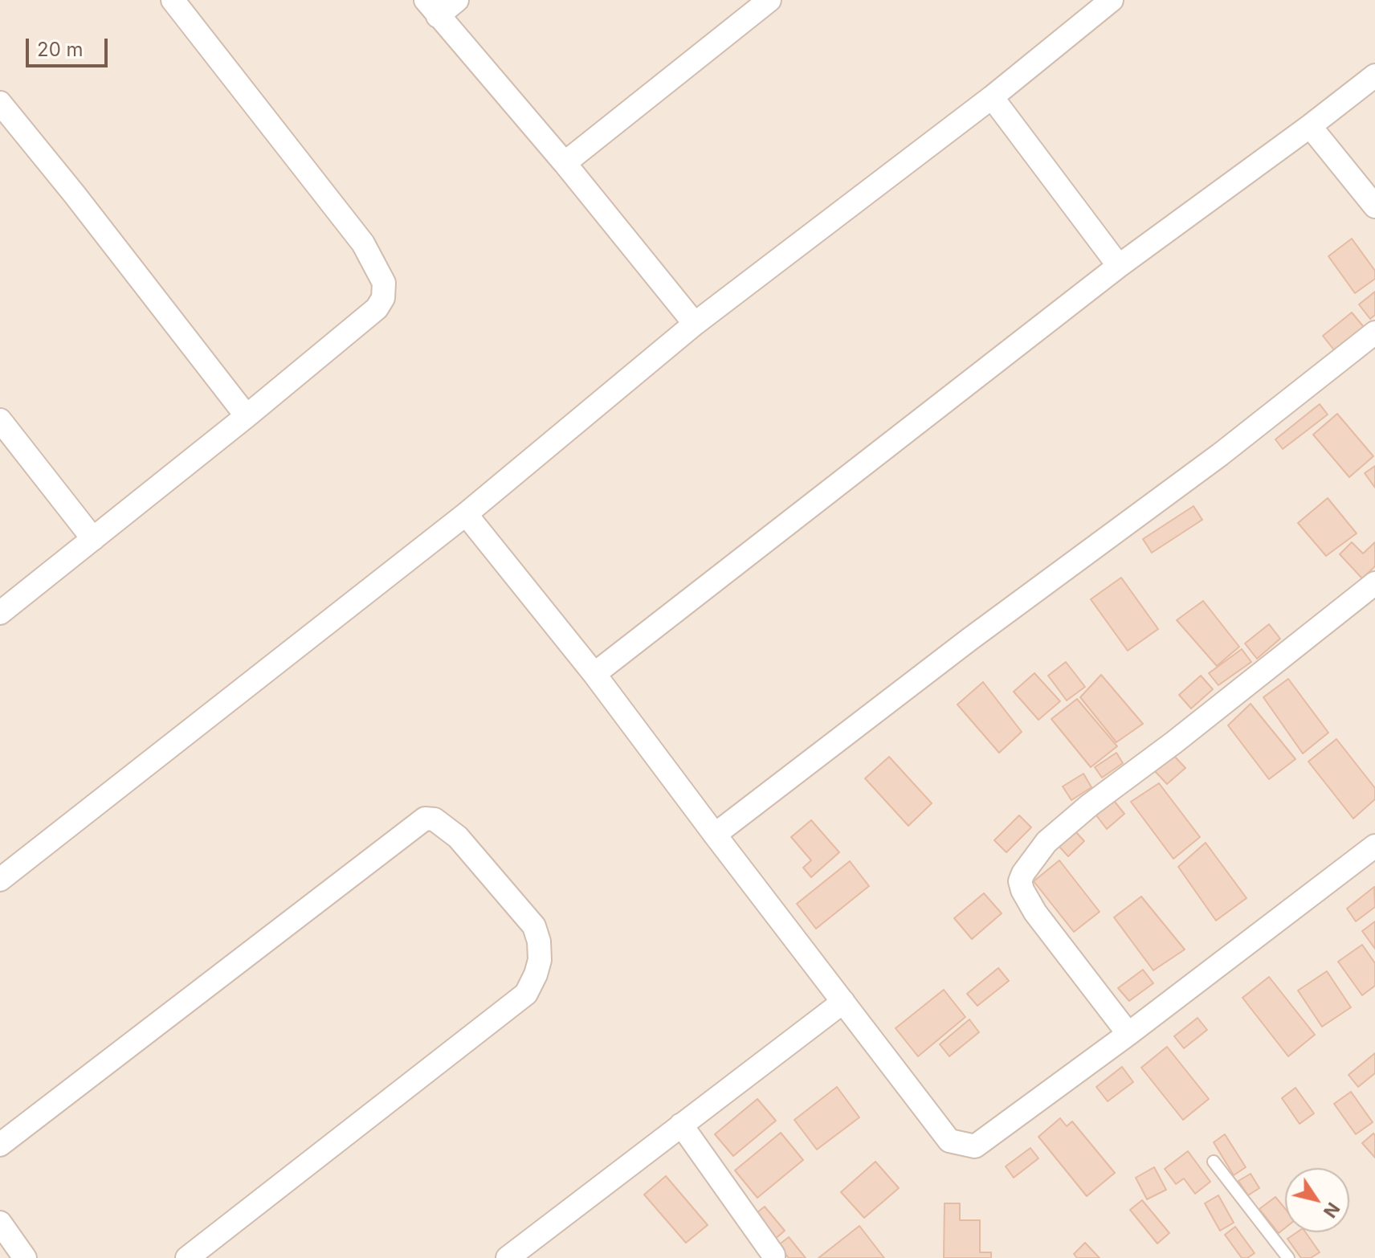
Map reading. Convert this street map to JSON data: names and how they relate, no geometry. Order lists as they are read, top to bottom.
{
  "scale_bar": "20 m",
  "north": "bottom right"
}
